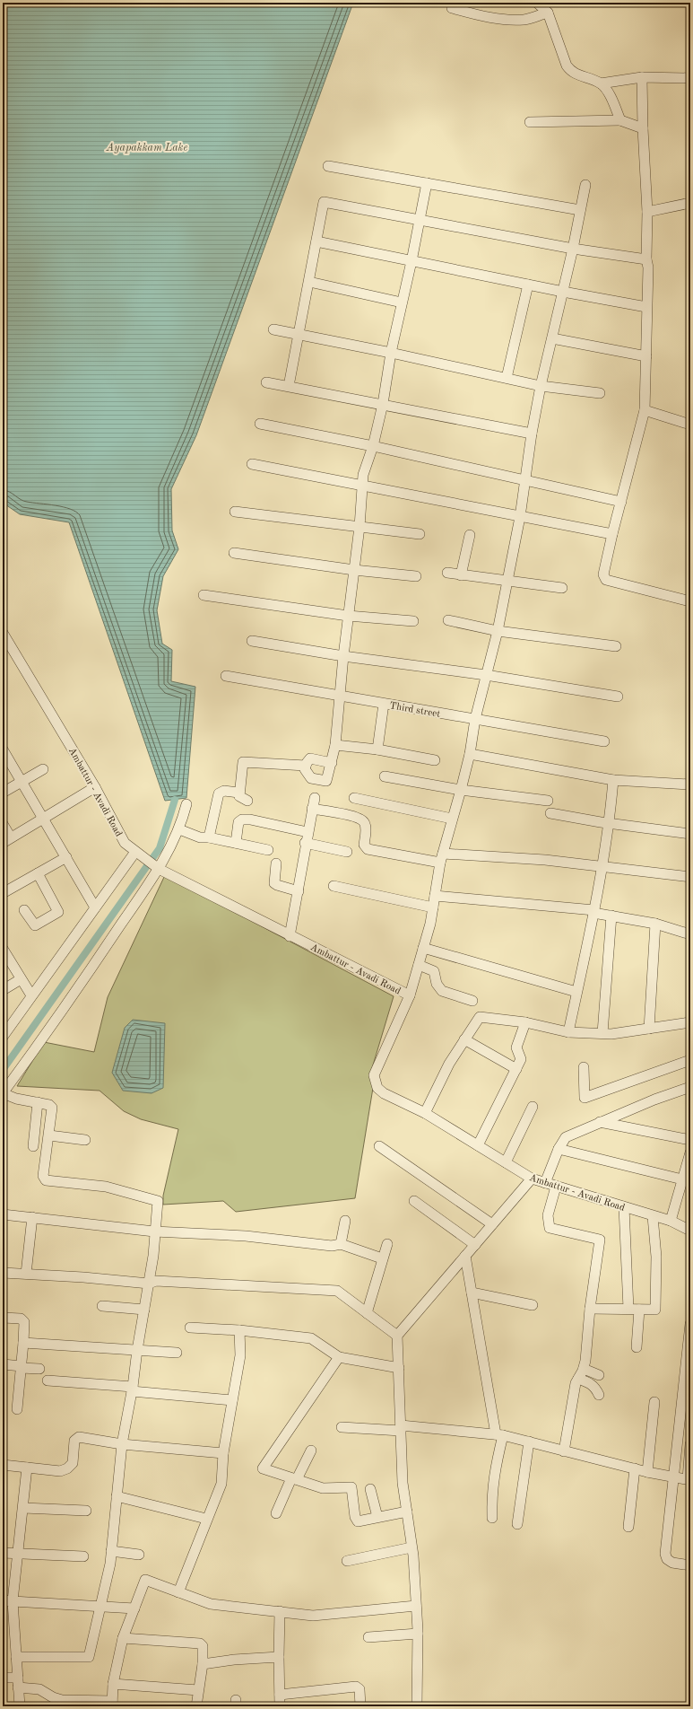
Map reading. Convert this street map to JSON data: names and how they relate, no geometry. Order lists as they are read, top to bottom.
{
  "streets": {
    "street": ["Third street", "Ambattur - Avadi Road"]
  },
  "water": ["Ayapakkam Lake"]
}
